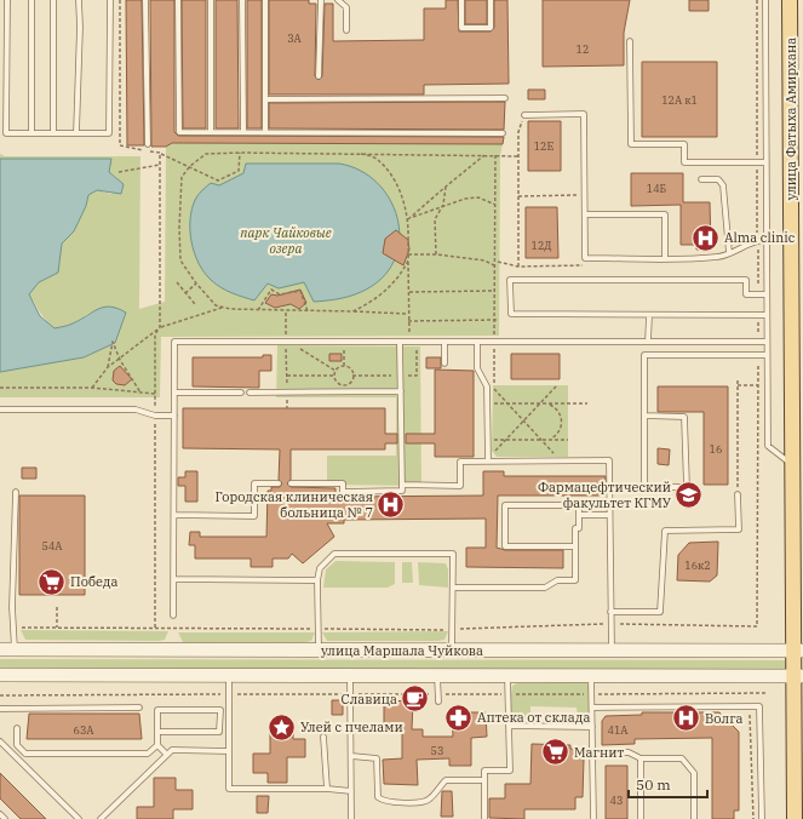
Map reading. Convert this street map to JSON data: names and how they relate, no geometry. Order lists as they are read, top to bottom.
{
  "streets": {
    "main road": ["улица Фатыха Амирхана", "улица Маршала Чуйкова"]
  },
  "crossings": [
    ["улица Фатыха Амирхана", "улица Маршала Чуйкова"]
  ],
  "parks": ["парк Чайковые озера"],
  "places": {
    "hospital": ["Alma clinic", "Городская клиническая больница № 7", "Волга"],
    "school or university": ["Фармацефтический факультет КГМУ"],
    "supermarket": ["Победа", "Магнит"],
    "cafe": ["Славица"],
    "pharmacy": ["Аптека от склада"],
    "place": ["Улей с пчелами"]
  },
  "house_numbers": [
    "3А",
    "12",
    "12А к1",
    "12Е",
    "14Б",
    "12Д",
    "16",
    "54А",
    "16к2",
    "63А",
    "41А",
    "53",
    "43"
  ],
  "scale_bar": "50 m"
}
